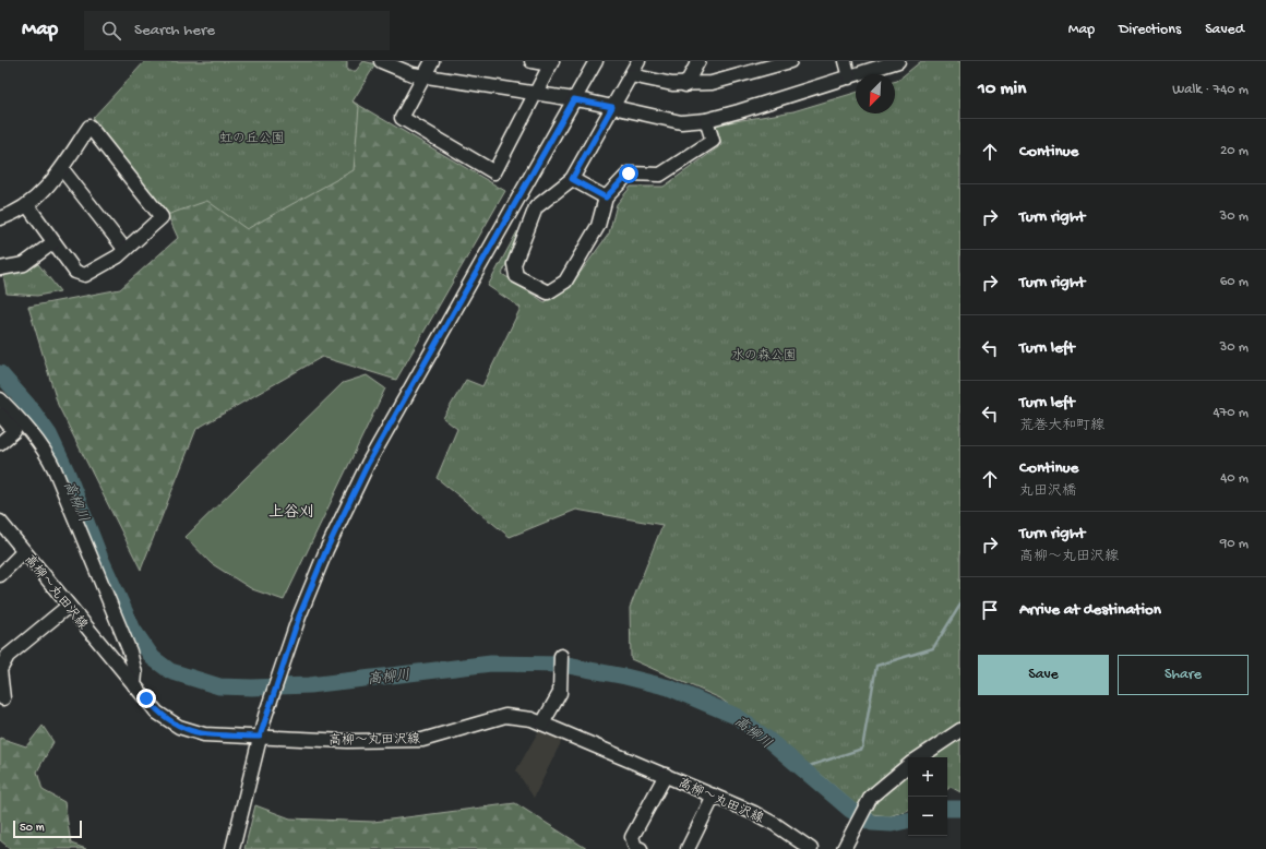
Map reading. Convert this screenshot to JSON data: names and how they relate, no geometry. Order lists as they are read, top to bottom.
{
  "streets": {
    "street": ["高柳～丸田沢線"]
  },
  "districts": ["上谷刈"],
  "water": ["高柳川"],
  "parks": ["虹の丘公園", "水の森公園"],
  "scale_bar": "50 m",
  "north": "bottom left",
  "page": {
    "header": "Map",
    "search": "Search here",
    "nav": ["Map", "Directions", "Saved"],
    "heading": ["10 min", "Walk · 740 m"],
    "list": [
      ["Continue", "20 m"],
      ["Turn right", "30 m"],
      ["Turn right", "60 m"],
      ["Turn left", "30 m"],
      ["Turn left", "荒巻大和町線", "470 m"],
      ["Continue", "丸田沢橋", "40 m"],
      ["Turn right", "高柳～丸田沢線", "90 m"],
      "Arrive at destination"
    ],
    "buttons": ["Save", "Share"],
    "map_buttons": ["+", "−"],
    "scale": "50 m"
  }
}
